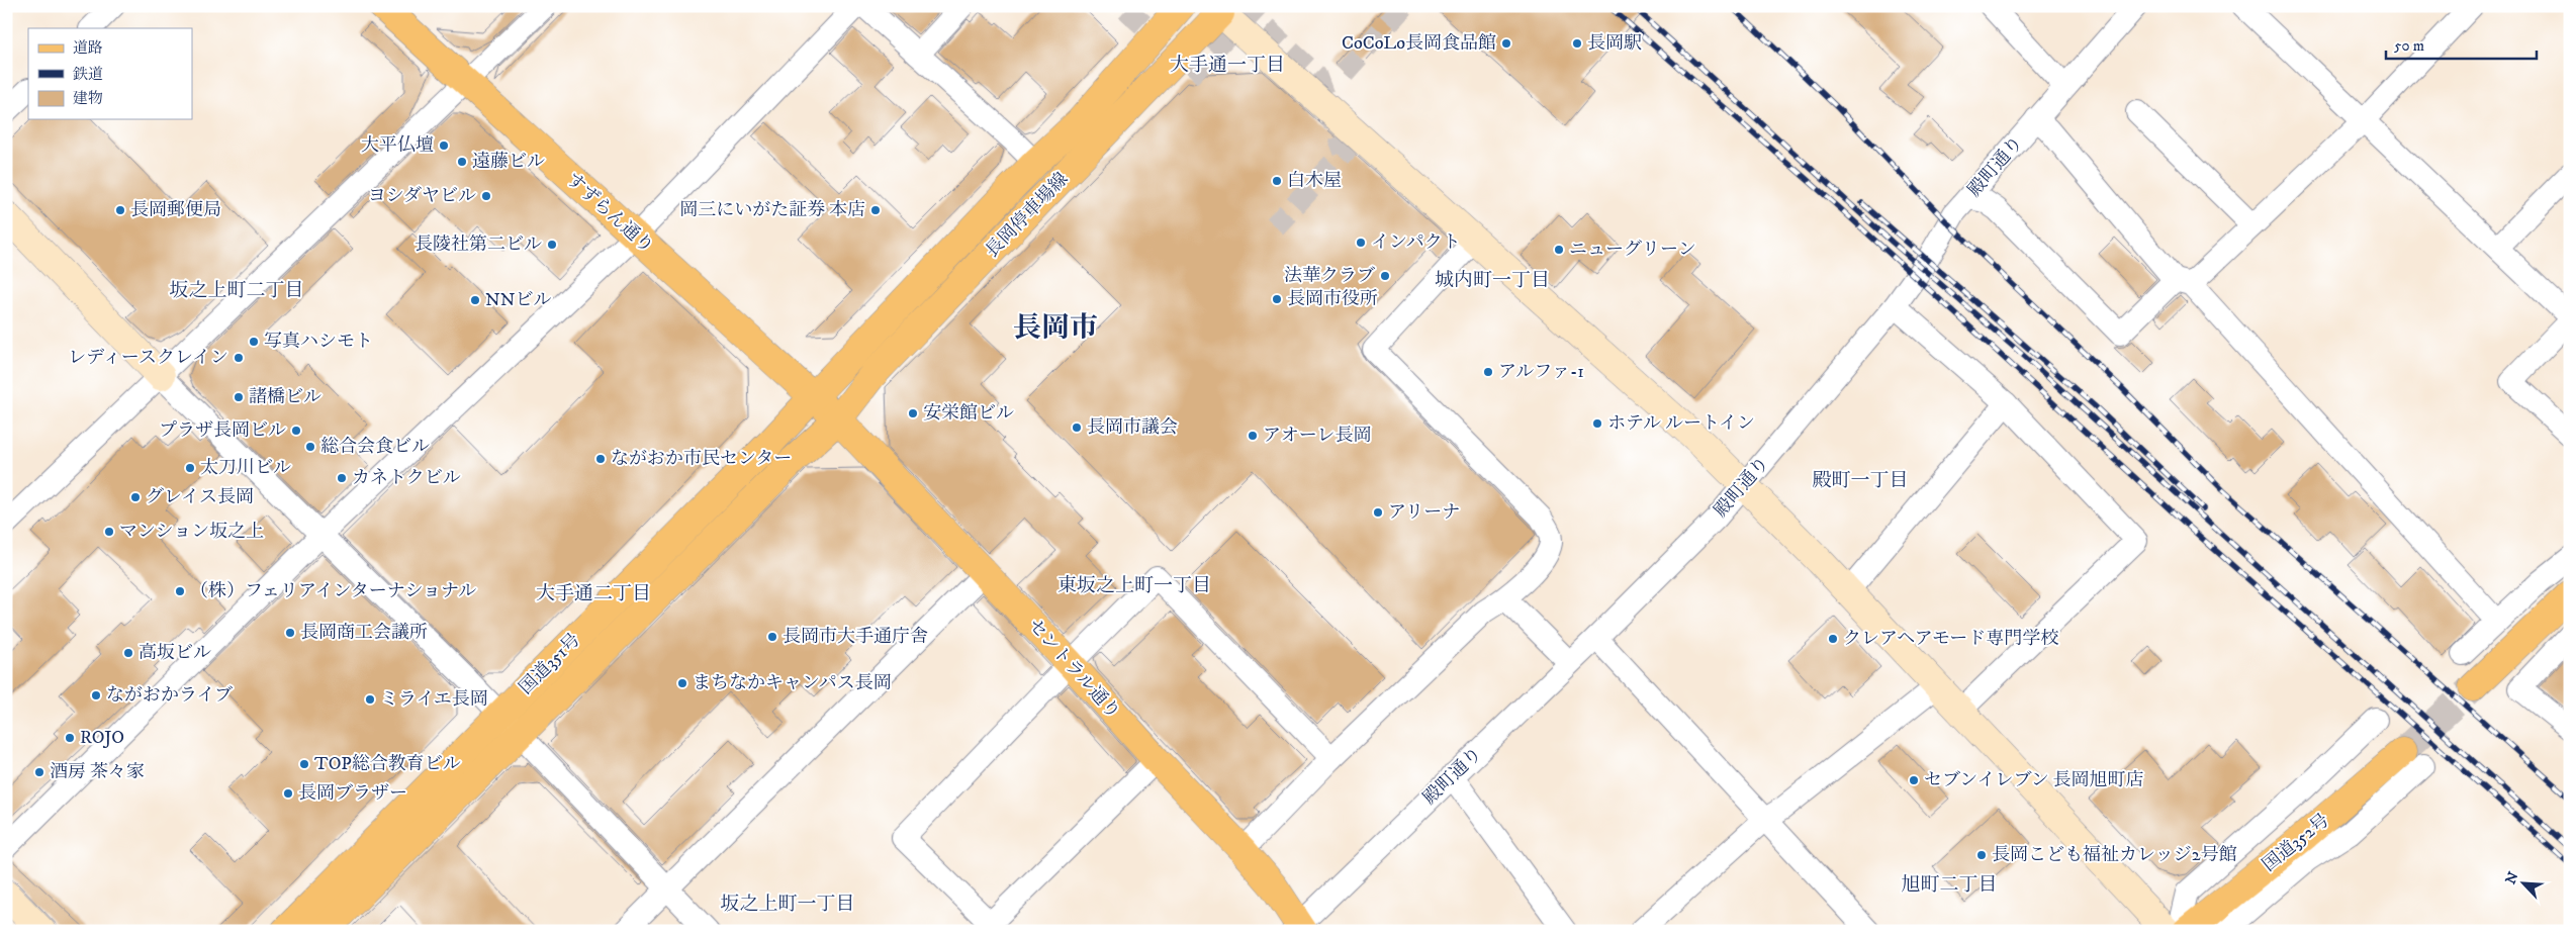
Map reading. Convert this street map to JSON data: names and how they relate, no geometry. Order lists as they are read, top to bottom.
{
  "streets": {
    "main road": [
      "すずらん通り",
      "長岡停車場線",
      "国道351号",
      "セントラル通り",
      "国道352号"
    ],
    "street": ["殿町通り"]
  },
  "crossings": [
    ["殿町通り", "セントラル通り"],
    ["すずらん通り", "長岡停車場線"],
    ["すずらん通り", "国道351号"],
    ["すずらん通り", "セントラル通り"],
    ["長岡停車場線", "国道351号"],
    ["長岡停車場線", "セントラル通り"],
    ["国道351号", "セントラル通り"]
  ],
  "districts": [
    "大手通一丁目",
    "城内町一丁目",
    "坂之上町二丁目",
    "長岡市",
    "殿町一丁目",
    "東坂之上町一丁目",
    "大手通二丁目",
    "旭町二丁目",
    "坂之上町一丁目"
  ],
  "places": [
    "CoCoLo長岡食品館",
    "長岡駅",
    "大平仏壇",
    "遠藤ビル",
    "白木屋",
    "ヨシダヤビル",
    "長岡郵便局",
    "岡三にいがた証券 本店",
    "インパクト",
    "長陵社第二ビル",
    "ニューグリーン",
    "法華クラブ",
    "長岡市役所",
    "NNビル",
    "写真ハシモト",
    "レディースクレイン",
    "アルファ-1",
    "諸橋ビル",
    "安栄館ビル",
    "ホテル ルートイン",
    "長岡市議会",
    "プラザ長岡ビル",
    "アオーレ長岡",
    "総合会食ビル",
    "ながおか市民センター",
    "太刀川ビル",
    "カネトクビル",
    "グレイス長岡",
    "アリーナ",
    "マンション坂之上",
    "（株）フェリアインターナショナル",
    "長岡商工会議所",
    "長岡市大手通庁舎",
    "クレアヘアモード専門学校",
    "高坂ビル",
    "まちなかキャンパス長岡",
    "ながおかライブ",
    "ミライエ長岡",
    "ROJO",
    "TOP総合教育ビル",
    "酒房 茶々家",
    "セブンイレブン 長岡旭町店",
    "長岡ブラザー",
    "長岡こども福祉カレッジ2号館"
  ],
  "legend": ["道路", "鉄道", "建物"],
  "scale_bar": "50 m",
  "north": "top left"
}
